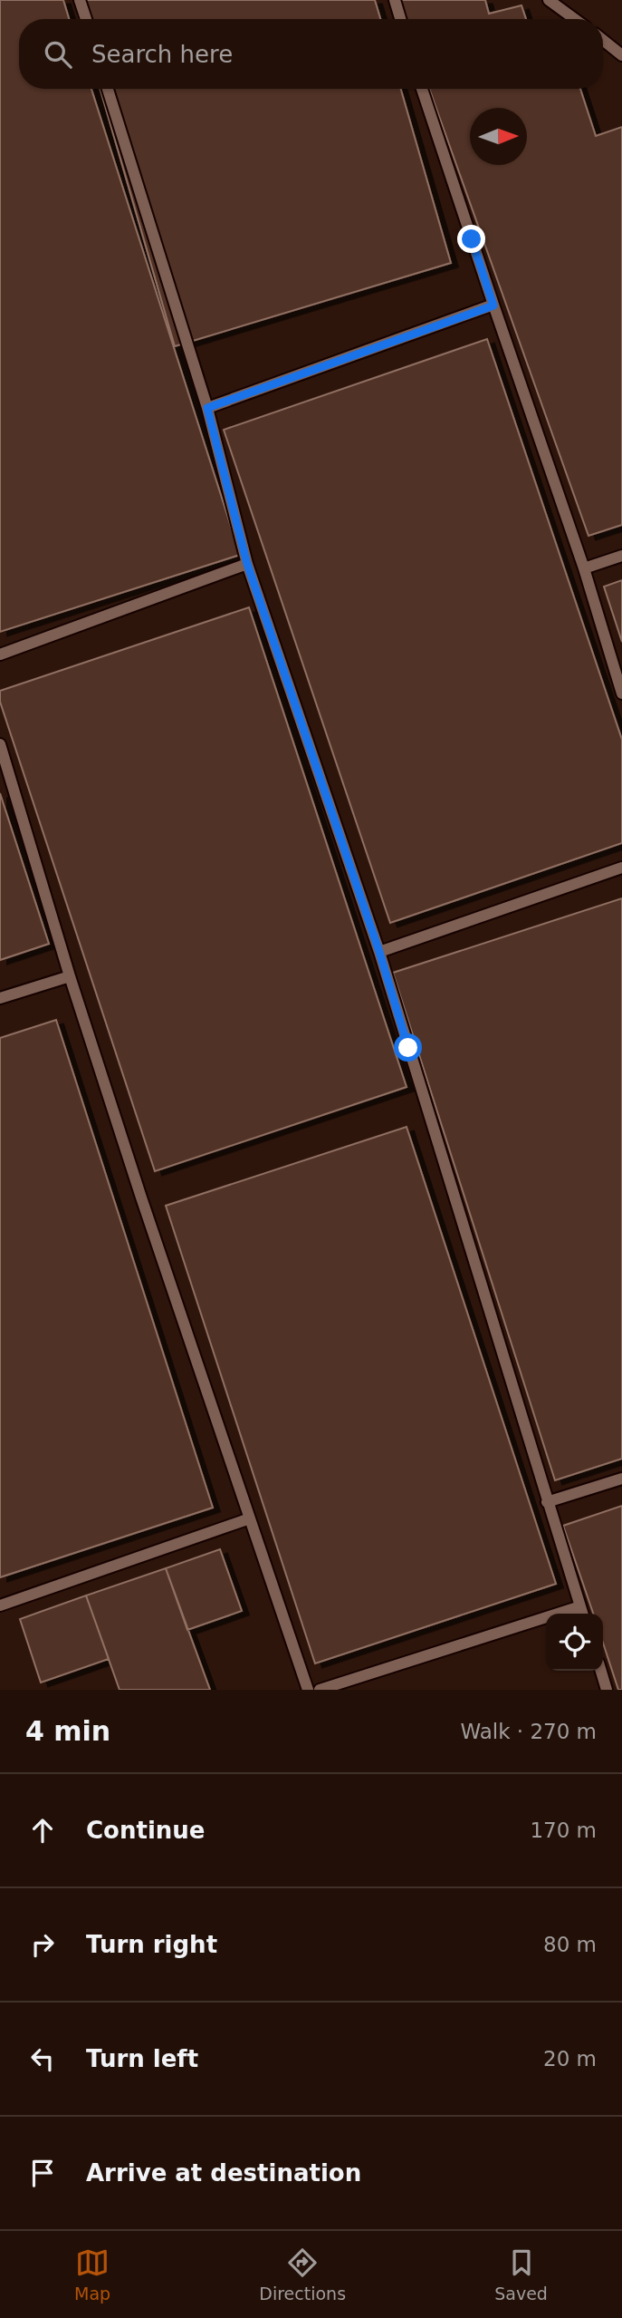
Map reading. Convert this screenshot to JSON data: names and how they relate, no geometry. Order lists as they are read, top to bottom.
{
  "north": "right",
  "page": {
    "search": "Search here",
    "heading": ["4 min", "Walk · 270 m"],
    "list": [
      ["Continue", "170 m"],
      ["Turn right", "80 m"],
      ["Turn left", "20 m"],
      "Arrive at destination"
    ],
    "nav": ["Map", "Directions", "Saved"]
  }
}
